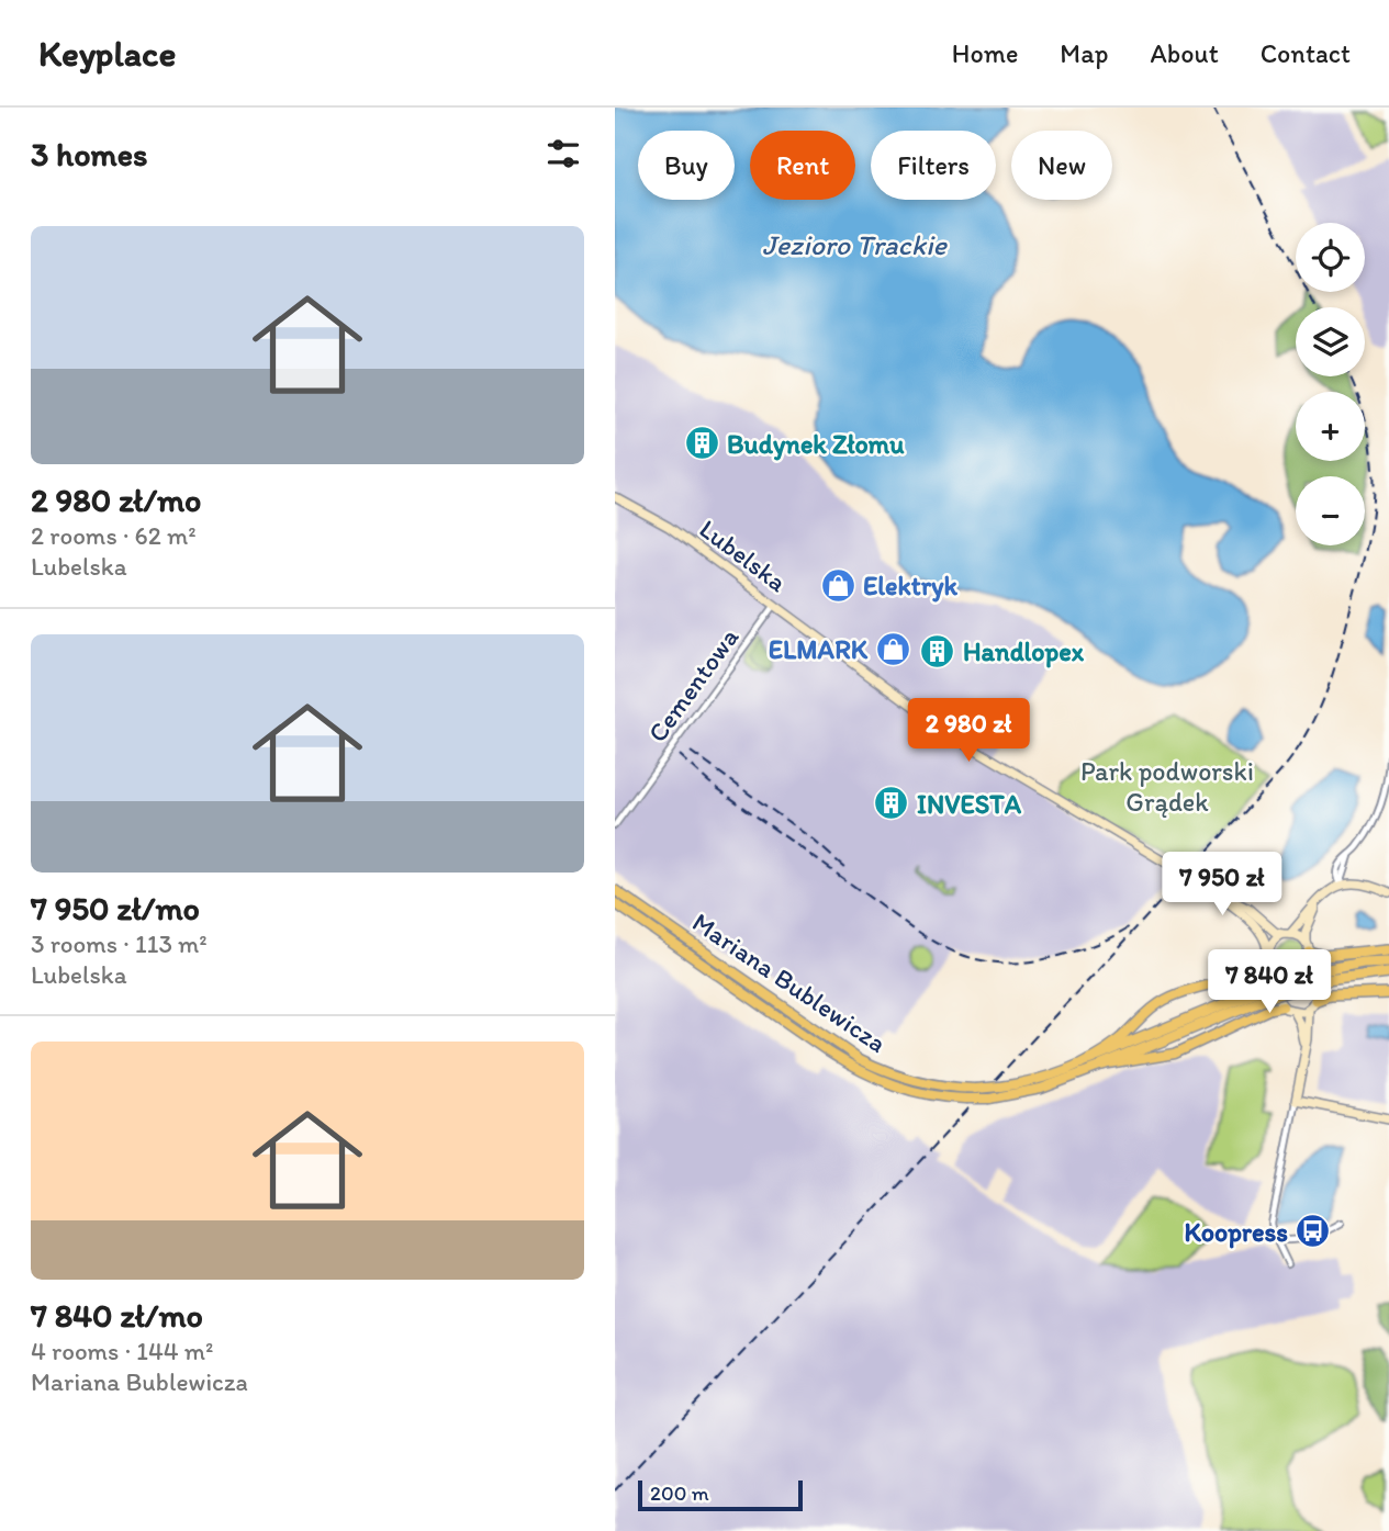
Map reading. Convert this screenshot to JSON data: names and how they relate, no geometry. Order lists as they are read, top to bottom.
{
  "streets": {
    "highway": ["Mariana Bublewicza"],
    "street": ["Lubelska", "Cementowa"]
  },
  "crossings": [
    ["Lubelska", "Cementowa"]
  ],
  "water": ["Jezioro Trackie"],
  "parks": ["Park podworski Grądek"],
  "places": {
    "building": ["Budynek Złomu", "Handlopex", "INVESTA"],
    "shop": ["Elektryk", "ELMARK"],
    "bus stop": ["Koopress"]
  },
  "scale_bar": "200 m",
  "page": {
    "header": "Keyplace",
    "nav": [
      "Home",
      "Map",
      "About",
      "Contact"
    ],
    "heading": "3 homes",
    "chip": [
      "Buy",
      "Rent",
      "Filters",
      "New"
    ],
    "list": [
      {
        "name": "2 980 zł/mo",
        "note": "2 rooms · 62 m² · Lubelska"
      },
      {
        "name": "7 950 zł/mo",
        "note": "3 rooms · 113 m² · Lubelska"
      },
      {
        "name": "7 840 zł/mo",
        "note": "4 rooms · 144 m² · Mariana Bublewicza"
      }
    ],
    "map_buttons": ["+", "−"],
    "price": ["2 980 zł", "7 950 zł", "7 840 zł"],
    "scale": "200 m"
  }
}
